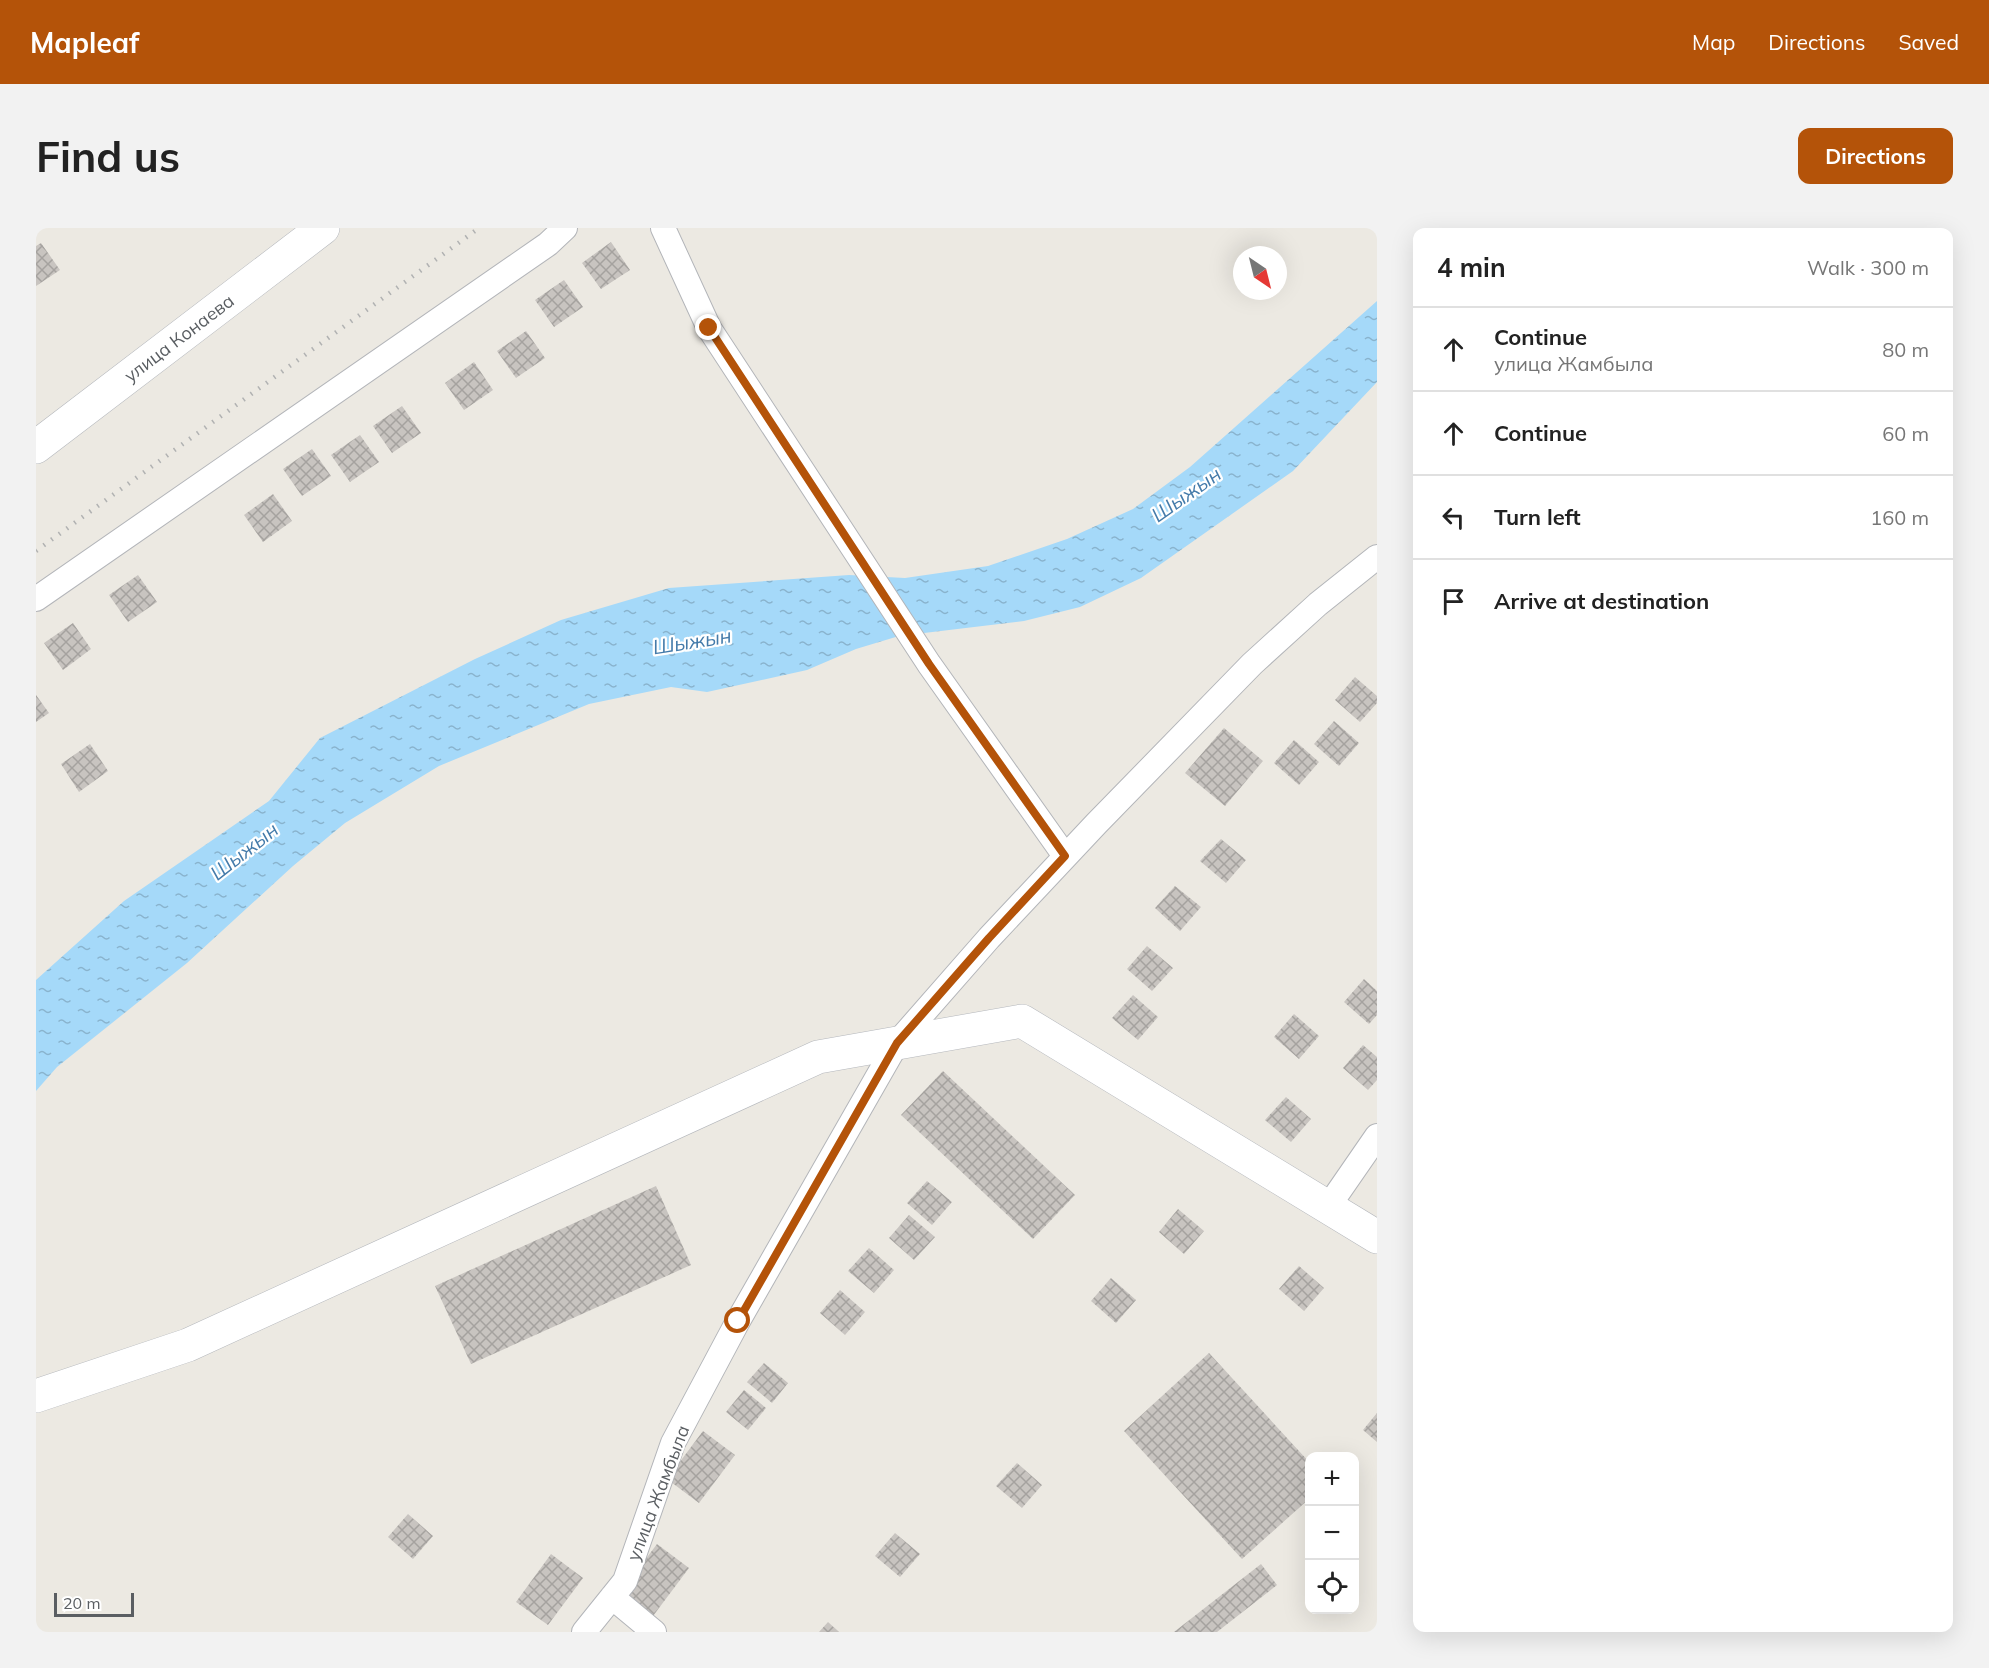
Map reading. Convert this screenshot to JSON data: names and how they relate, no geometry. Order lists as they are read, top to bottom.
{
  "streets": {
    "street": ["улица Конаева", "улица Жамбыла"]
  },
  "water": ["Шыжын"],
  "scale_bar": "20 m",
  "north": "bottom right",
  "page": {
    "header": "Mapleaf",
    "nav": ["Map", "Directions", "Saved"],
    "buttons": "Directions",
    "title": "Find us",
    "heading": ["4 min", "Walk · 300 m"],
    "list": [
      ["Continue", "улица Жамбыла", "80 m"],
      ["Continue", "60 m"],
      ["Turn left", "160 m"],
      "Arrive at destination"
    ],
    "map_buttons": ["+", "−"],
    "scale": "20 m"
  }
}
